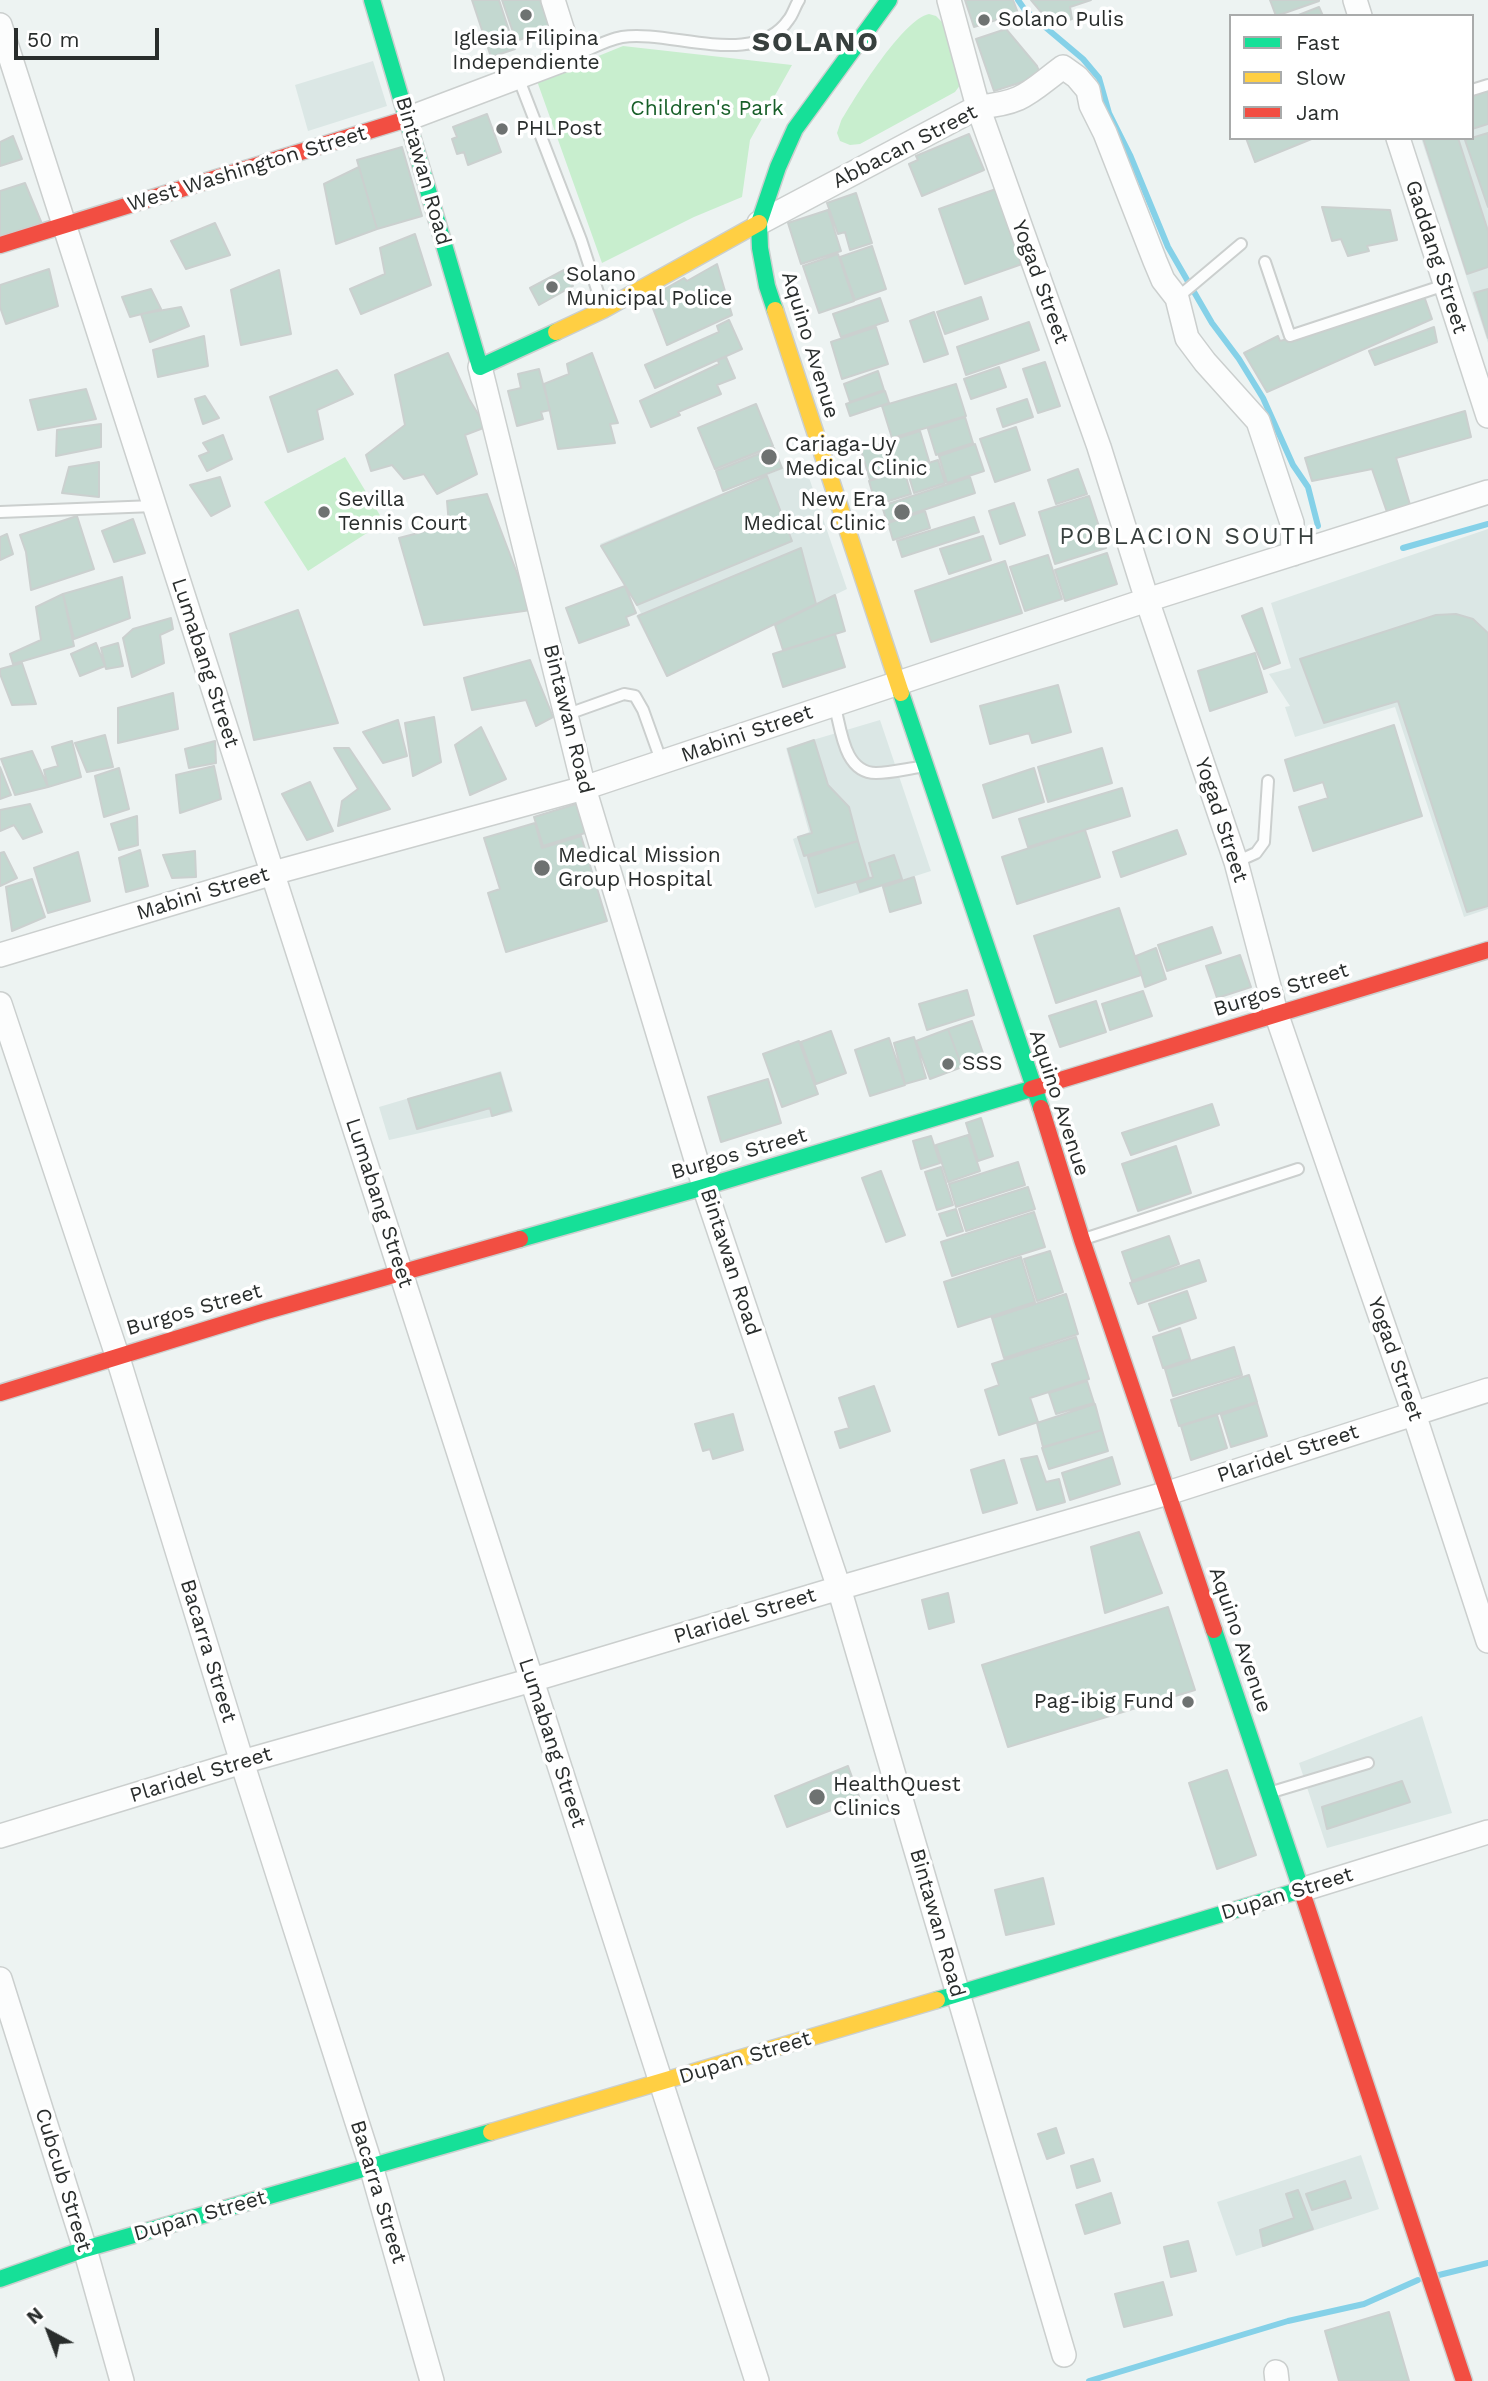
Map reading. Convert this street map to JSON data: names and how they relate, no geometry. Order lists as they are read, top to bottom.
{
  "streets": {
    "main road": [
      "Abbacan Street",
      "West Washington Street",
      "Bintawan Road",
      "Aquino Avenue",
      "Burgos Street",
      "Dupan Street"
    ],
    "street": [
      "Gaddang Street",
      "Yogad Street",
      "Lumabang Street",
      "Mabini Street",
      "Plaridel Street",
      "Bacarra Street",
      "Cubcub Street"
    ]
  },
  "crossings": [
    ["Abbacan Street", "Bintawan Road"],
    ["Abbacan Street", "Yogad Street"],
    ["Abbacan Street", "Aquino Avenue"],
    ["Abbacan Street", "Mabini Street"],
    ["West Washington Street", "Bintawan Road"],
    ["West Washington Street", "Lumabang Street"],
    ["Bintawan Road", "Mabini Street"],
    ["Bintawan Road", "Burgos Street"],
    ["Bintawan Road", "Plaridel Street"],
    ["Bintawan Road", "Dupan Street"],
    ["Yogad Street", "Mabini Street"],
    ["Yogad Street", "Burgos Street"],
    ["Yogad Street", "Plaridel Street"],
    ["Aquino Avenue", "Mabini Street"],
    ["Aquino Avenue", "Burgos Street"],
    ["Aquino Avenue", "Plaridel Street"],
    ["Aquino Avenue", "Dupan Street"],
    ["Lumabang Street", "Mabini Street"],
    ["Lumabang Street", "Burgos Street"],
    ["Lumabang Street", "Plaridel Street"],
    ["Lumabang Street", "Dupan Street"],
    ["Burgos Street", "Bacarra Street"],
    ["Plaridel Street", "Bacarra Street"],
    ["Bacarra Street", "Dupan Street"],
    ["Dupan Street", "Cubcub Street"]
  ],
  "districts": ["SOLANO", "POBLACION SOUTH"],
  "parks": ["Children's Park"],
  "places": [
    "Iglesia Filipina Independiente",
    "Solano Pulis",
    "PHLPost",
    "Solano Municipal Police",
    "Cariaga-Uy Medical Clinic",
    "Sevilla Tennis Court",
    "New Era Medical Clinic",
    "Medical Mission Group Hospital",
    "SSS",
    "Pag-ibig Fund",
    "HealthQuest Clinics"
  ],
  "legend": ["Fast", "Slow", "Jam"],
  "scale_bar": "50 m",
  "north": "top left"
}
